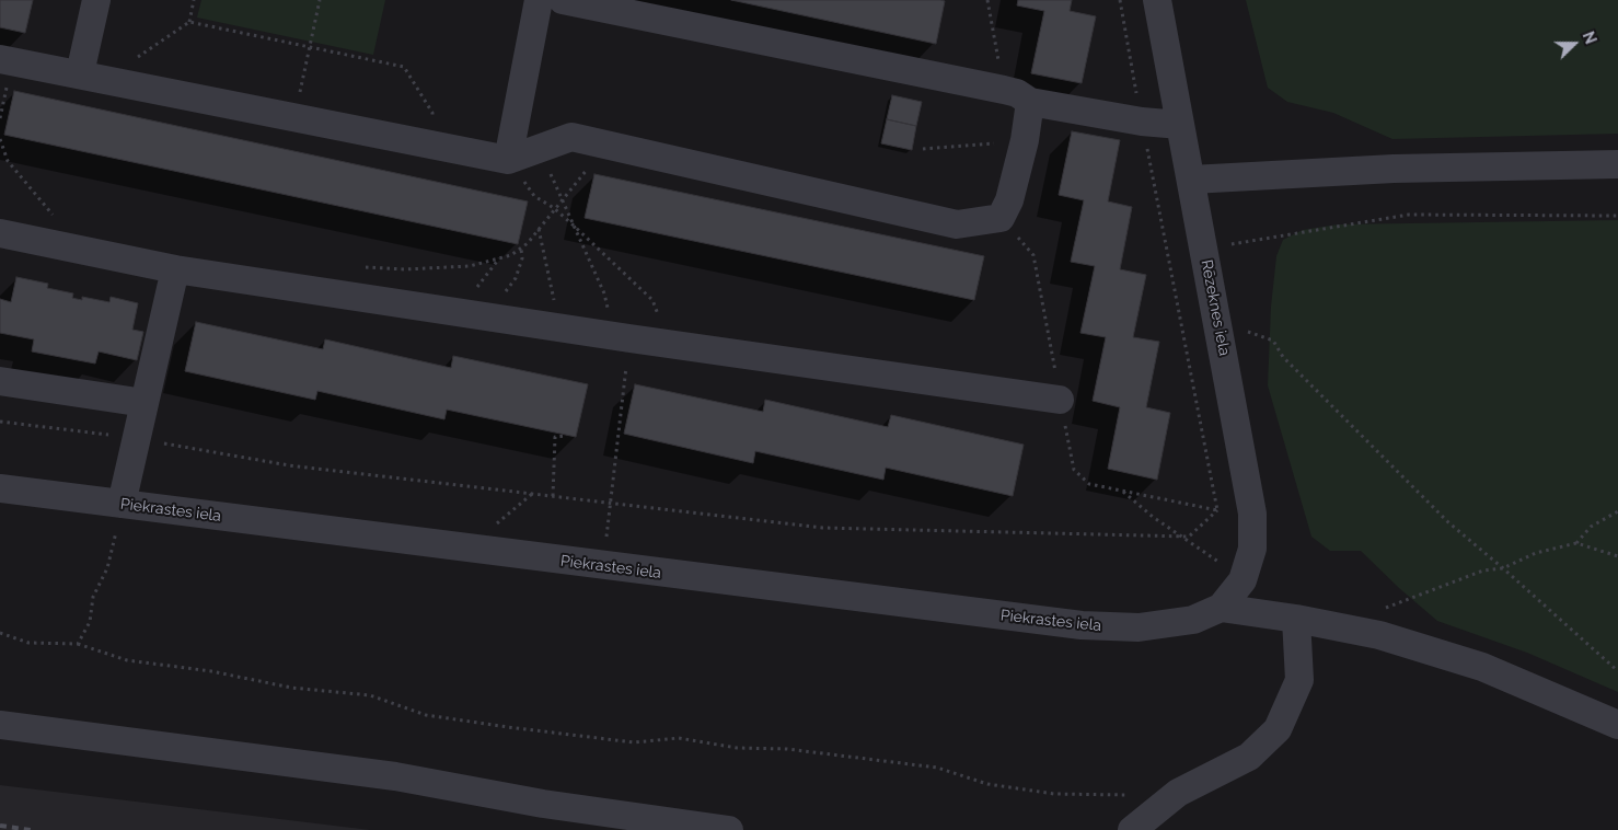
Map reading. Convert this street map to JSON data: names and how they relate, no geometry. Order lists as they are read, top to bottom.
{
  "streets": {
    "street": ["Rēzeknes iela", "Piekrastes iela"]
  },
  "crossings": [
    ["Rēzeknes iela", "Piekrastes iela"]
  ],
  "north": "right"
}
